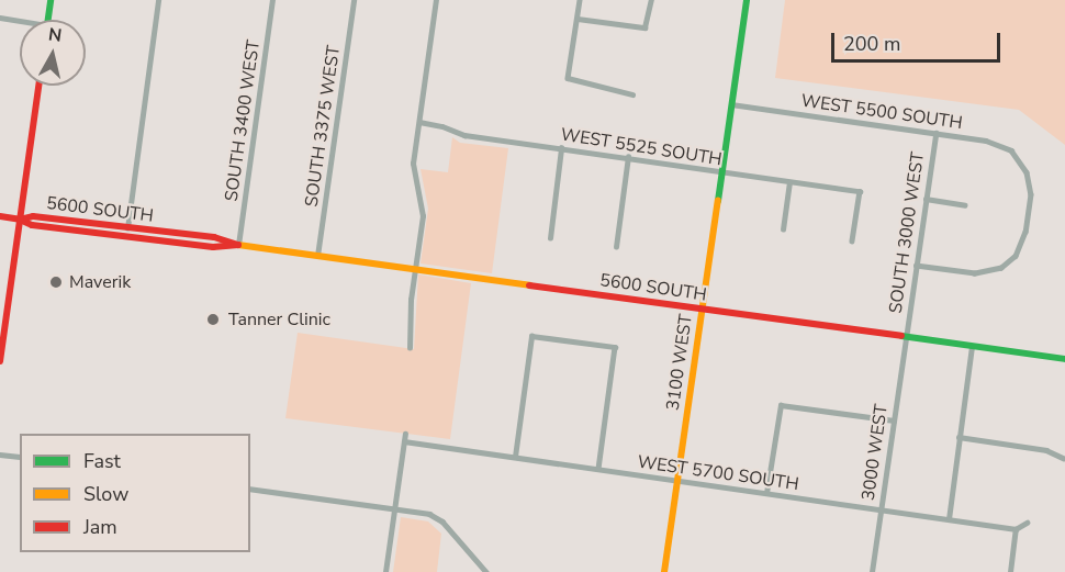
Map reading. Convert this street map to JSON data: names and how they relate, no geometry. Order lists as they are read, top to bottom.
{
  "streets": {
    "main road": ["5600 SOUTH", "3100 WEST"],
    "street": [
      "WEST 5500 SOUTH",
      "SOUTH 3400 WEST",
      "SOUTH 3375 WEST",
      "WEST 5525 SOUTH",
      "SOUTH 3000 WEST",
      "3000 WEST",
      "WEST 5700 SOUTH"
    ]
  },
  "crossings": [
    ["WEST 5500 SOUTH", "SOUTH 3000 WEST"],
    ["WEST 5500 SOUTH", "3100 WEST"],
    ["SOUTH 3400 WEST", "5600 SOUTH"],
    ["SOUTH 3375 WEST", "5600 SOUTH"],
    ["WEST 5525 SOUTH", "3100 WEST"],
    ["5600 SOUTH", "SOUTH 3000 WEST"],
    ["5600 SOUTH", "3100 WEST"],
    ["5600 SOUTH", "3000 WEST"],
    ["SOUTH 3000 WEST", "3000 WEST"],
    ["3100 WEST", "WEST 5700 SOUTH"],
    ["3000 WEST", "WEST 5700 SOUTH"]
  ],
  "places": ["Maverik", "Tanner Clinic"],
  "legend": ["Fast", "Slow", "Jam"],
  "scale_bar": "200 m",
  "north": "top"
}
